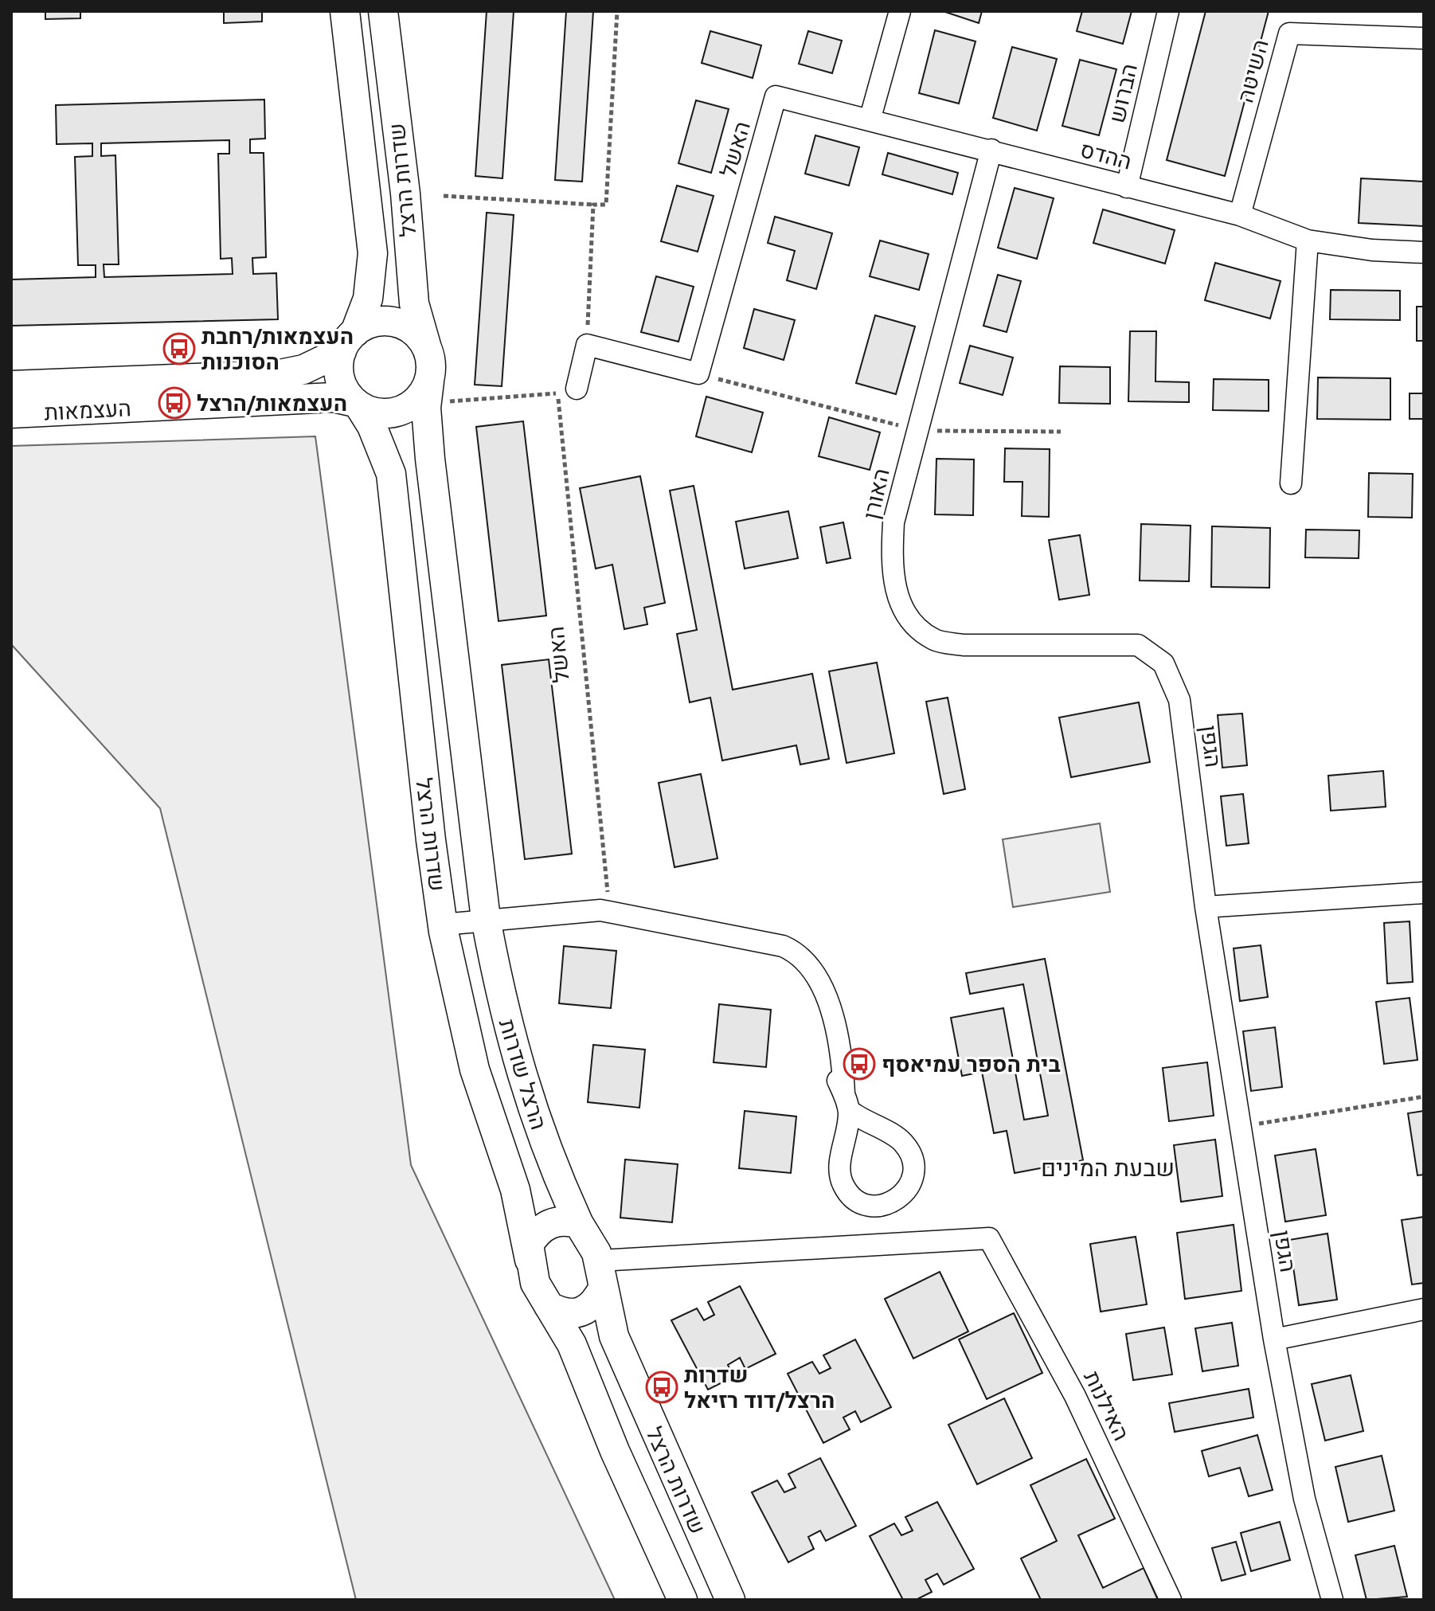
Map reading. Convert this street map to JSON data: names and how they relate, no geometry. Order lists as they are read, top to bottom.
{
  "streets": {
    "main road": ["שדרות הרצל", "העצמאות", "הרצל שדרות"],
    "street": [
      "השיטה",
      "הברוש",
      "האשל",
      "ההדס",
      "האורן",
      "הגפן",
      "האילנות"
    ]
  },
  "crossings": [
    ["השיטה", "ההדס"],
    ["הברוש", "ההדס"],
    ["האשל", "ההדס"],
    ["ההדס", "האורן"],
    ["שדרות הרצל", "העצמאות"],
    ["שדרות הרצל", "הרצל שדרות"],
    ["שדרות הרצל", "האילנות"],
    ["האורן", "הגפן"],
    ["הרצל שדרות", "האילנות"]
  ],
  "districts": ["שבעת המינים"],
  "places": {
    "bus stop": [
      "העצמאות/רחבת הסוכנות",
      "העצמאות/הרצל",
      "בית הספר עמיאסף",
      "שדרות הרצל/דוד רזיאל"
    ]
  }
}
